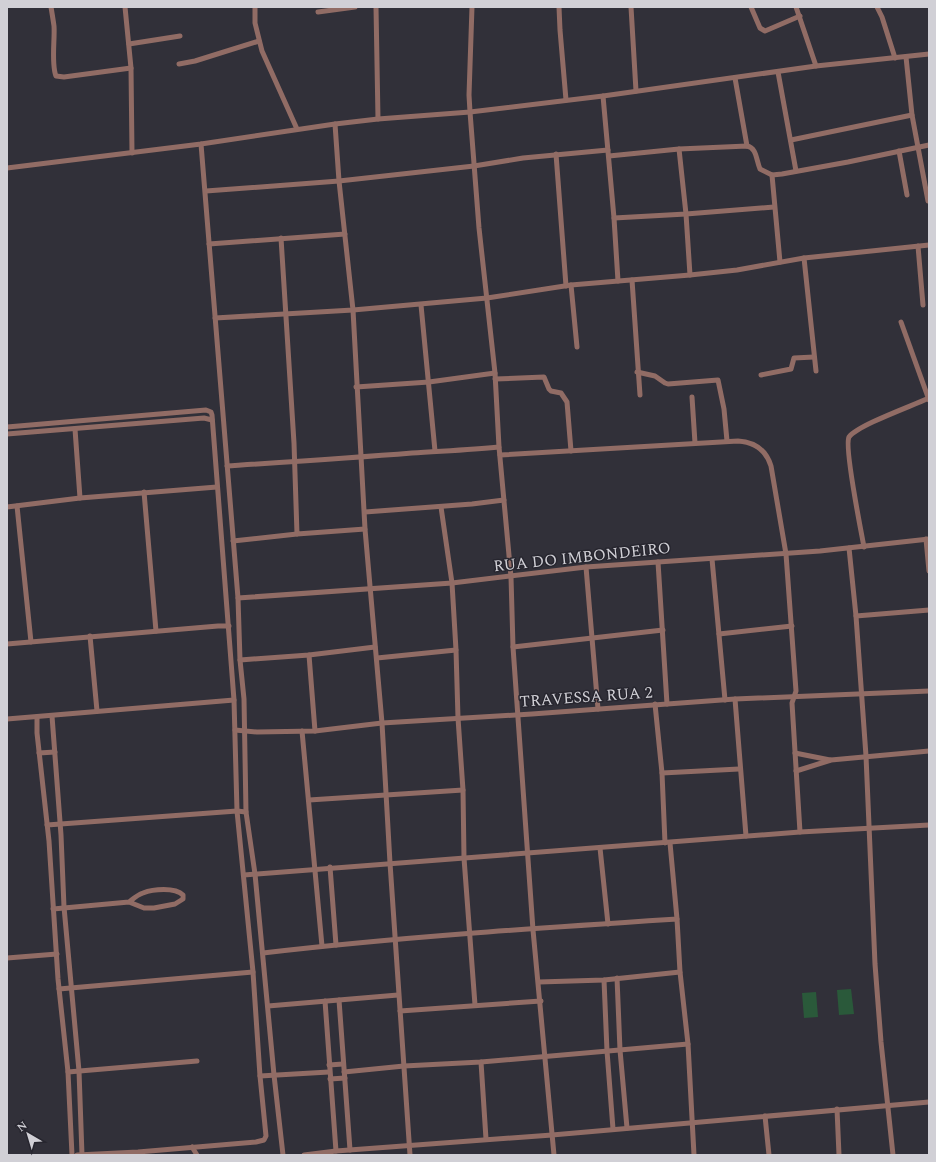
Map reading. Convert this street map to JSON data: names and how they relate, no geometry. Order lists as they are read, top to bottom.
{
  "streets": {
    "street": ["RUA DO IMBONDEIRO", "TRAVESSA RUA 2"]
  },
  "north": "top left"
}
